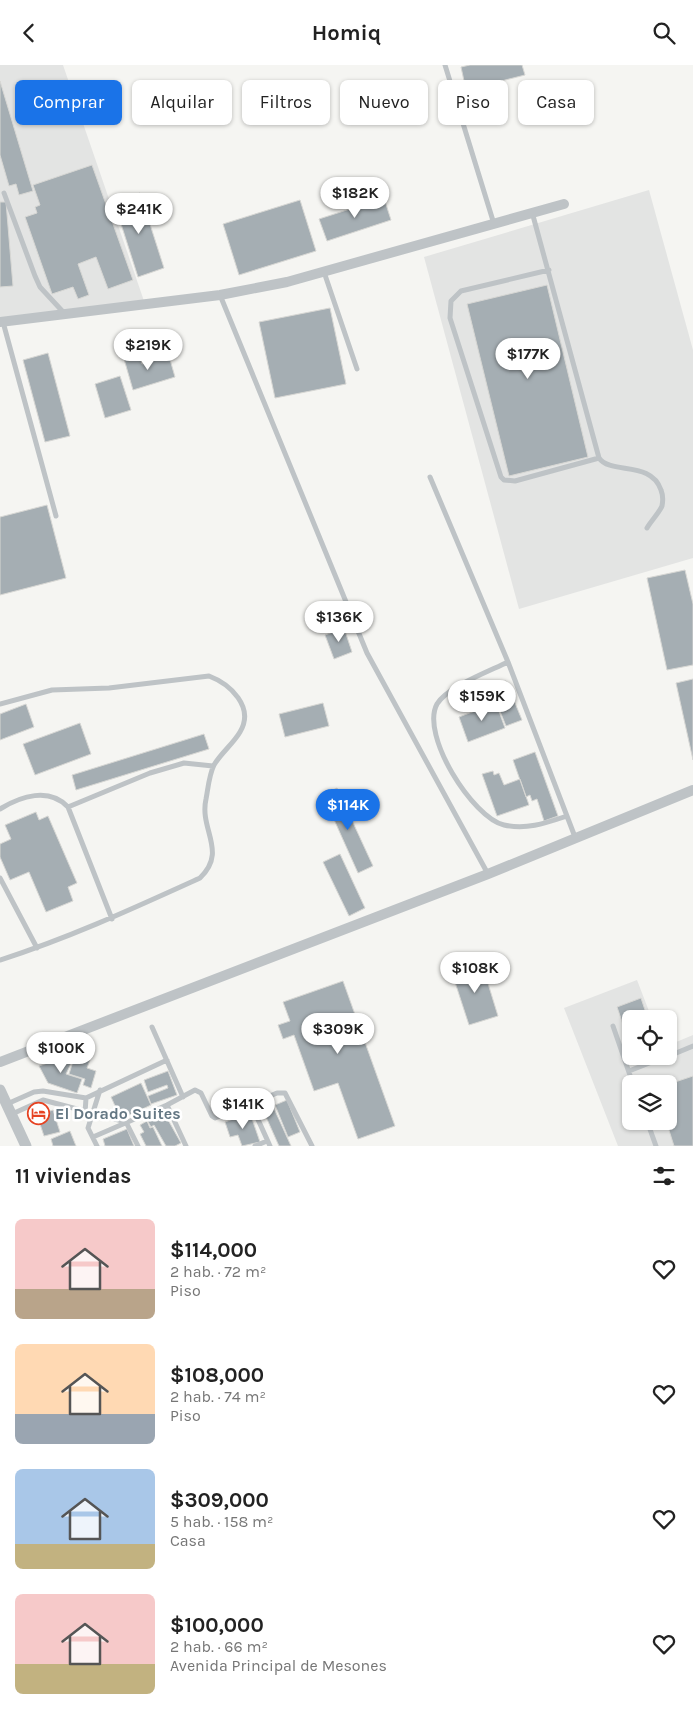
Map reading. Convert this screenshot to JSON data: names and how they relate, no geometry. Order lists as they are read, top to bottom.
{
  "places": {
    "hotel": ["El Dorado Suites"]
  },
  "page": {
    "header": "Homiq",
    "chip": [
      "Comprar",
      "Alquilar",
      "Filtros",
      "Nuevo",
      "Piso",
      "Casa"
    ],
    "price": [
      "$182K",
      "$241K",
      "$219K",
      "$177K",
      "$136K",
      "$159K",
      "$114K",
      "$108K",
      "$309K",
      "$100K",
      "$141K"
    ],
    "heading": "11 viviendas",
    "list": [
      {
        "name": "$114,000",
        "note": "2 hab. · 72 m² · Piso"
      },
      {
        "name": "$108,000",
        "note": "2 hab. · 74 m² · Piso"
      },
      {
        "name": "$309,000",
        "note": "5 hab. · 158 m² · Casa"
      },
      {
        "name": "$100,000",
        "note": "2 hab. · 66 m² · Avenida Principal de Mesones"
      }
    ]
  }
}
